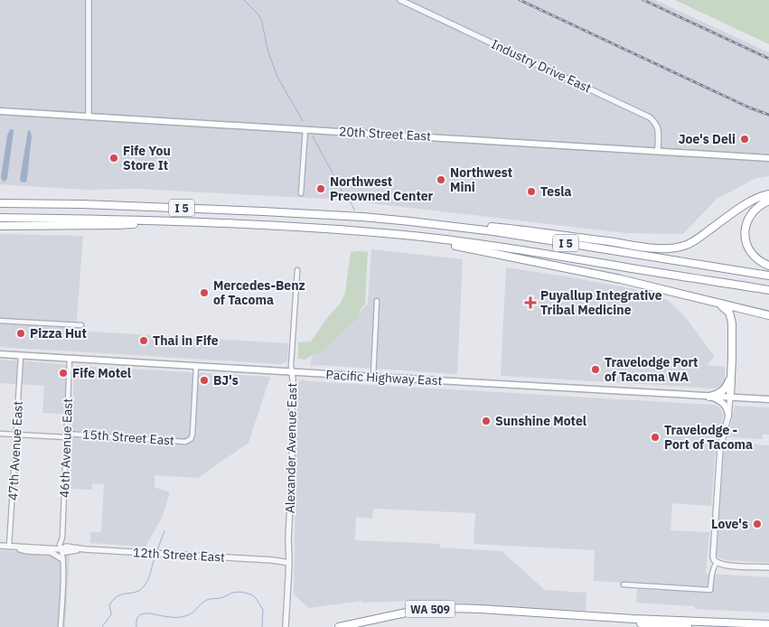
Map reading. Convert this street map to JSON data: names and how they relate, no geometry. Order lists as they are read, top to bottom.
{
  "streets": {
    "highway": ["I 5", "WA 509"],
    "main road": ["20th Street East", "Pacific Highway East"],
    "street": [
      "Industry Drive East",
      "15th Street East",
      "46th Avenue East",
      "Alexander Avenue East",
      "47th Avenue East",
      "12th Street East"
    ]
  },
  "crossings": [
    ["Industry Drive East", "20th Street East"],
    ["Pacific Highway East", "15th Street East"],
    ["Pacific Highway East", "46th Avenue East"],
    ["Pacific Highway East", "Alexander Avenue East"],
    ["Pacific Highway East", "47th Avenue East"],
    ["15th Street East", "46th Avenue East"],
    ["15th Street East", "47th Avenue East"],
    ["46th Avenue East", "12th Street East"],
    ["Alexander Avenue East", "12th Street East"],
    ["47th Avenue East", "12th Street East"]
  ],
  "places": {
    "other": [
      "Joe's Deli",
      "Fife You Store It",
      "Northwest Mini",
      "Northwest Preowned Center",
      "Tesla",
      "Mercedes-Benz of Tacoma",
      "Pizza Hut",
      "Thai in Fife",
      "Travelodge Port of Tacoma WA",
      "Fife Motel",
      "BJ's",
      "Sunshine Motel",
      "Travelodge - Port of Tacoma",
      "Love's"
    ],
    "health": ["Puyallup Integrative Tribal Medicine"]
  }
}
